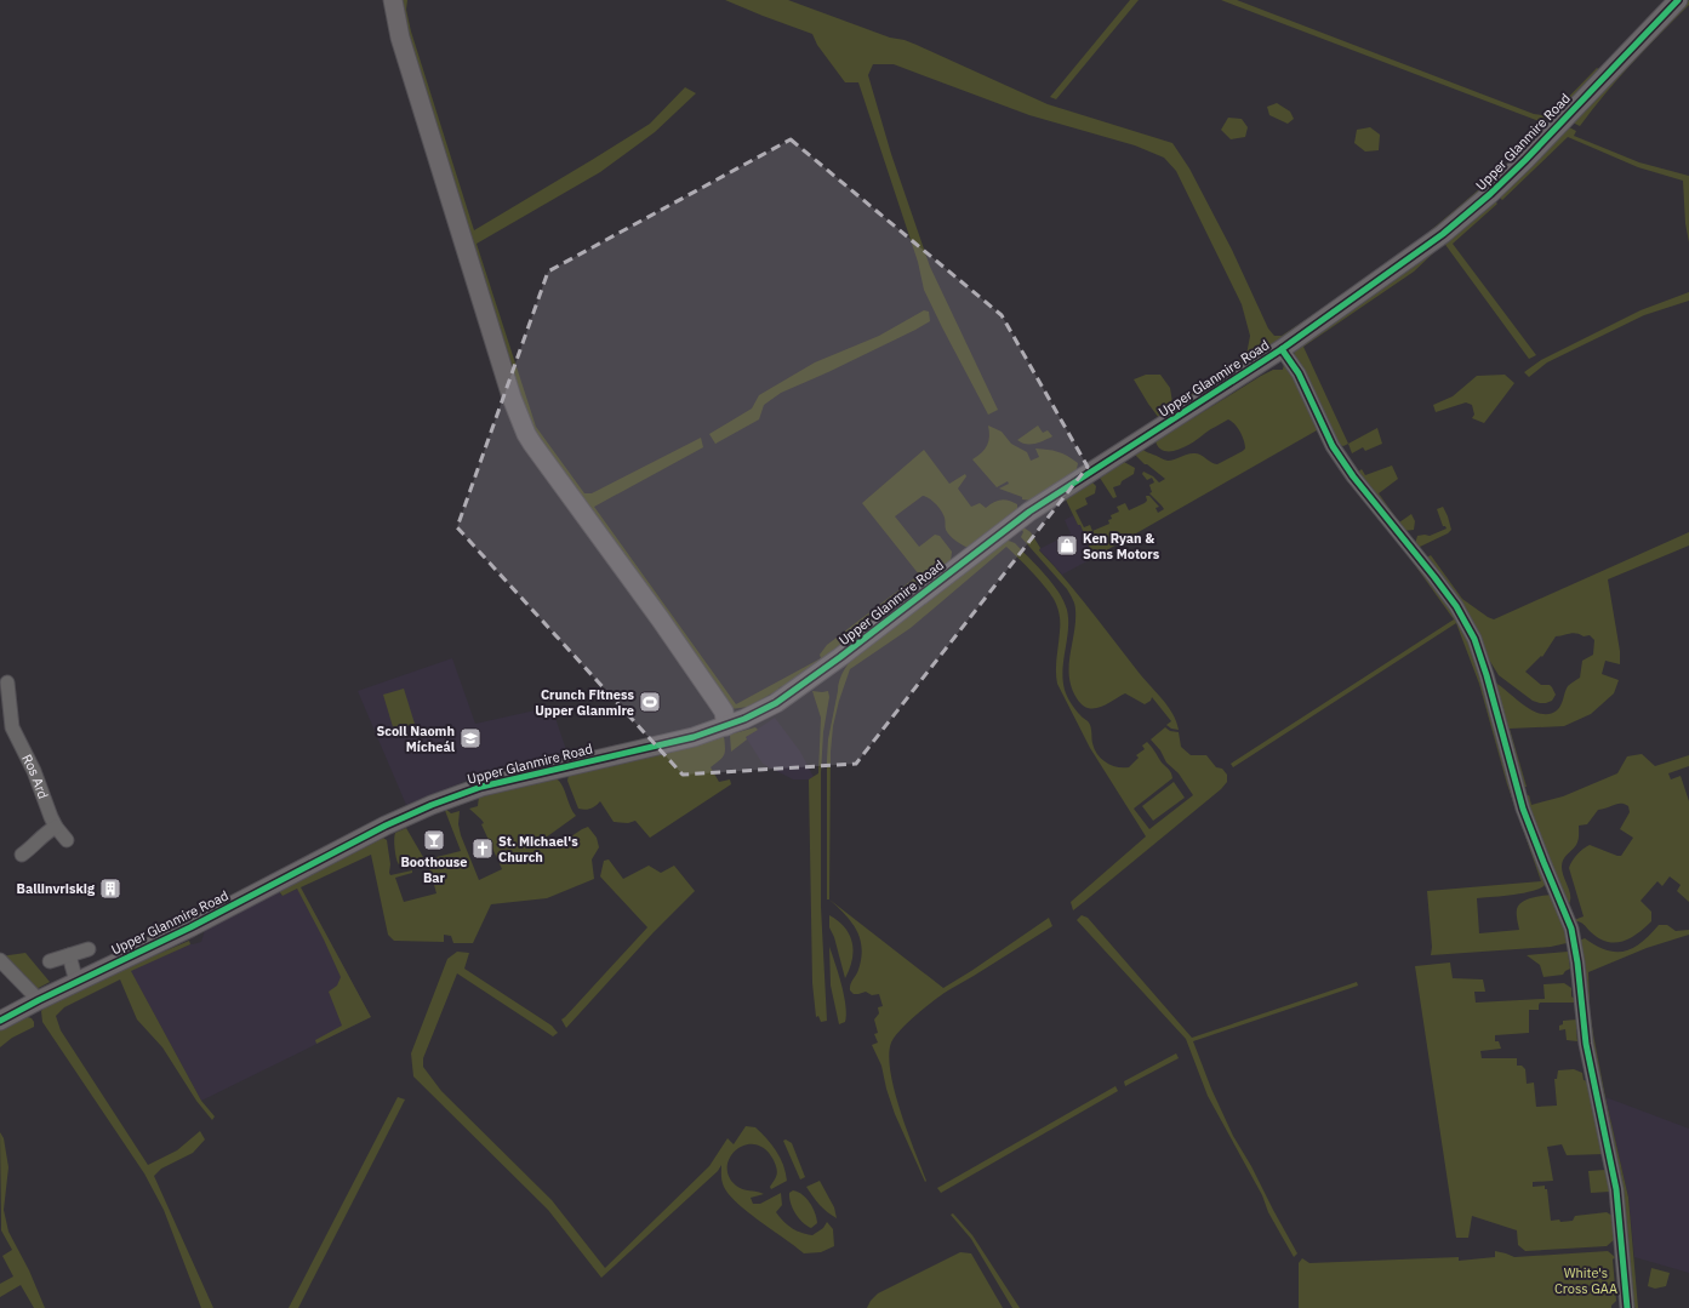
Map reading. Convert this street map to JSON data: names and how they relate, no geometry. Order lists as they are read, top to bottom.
{
  "streets": {
    "main road": ["Upper Glanmire Road"],
    "street": ["Ros Ard"]
  },
  "parks": ["White's Cross GAA"],
  "places": {
    "shop": ["Ken Ryan & Sons Motors"],
    "sports": ["Crunch Fitness Upper Glanmire"],
    "school or university": ["Scoil Naomh Mícheál"],
    "bar": ["Boothouse Bar"],
    "church": ["St. Michael's Church"],
    "building": ["Ballinvriskig"]
  }
}
